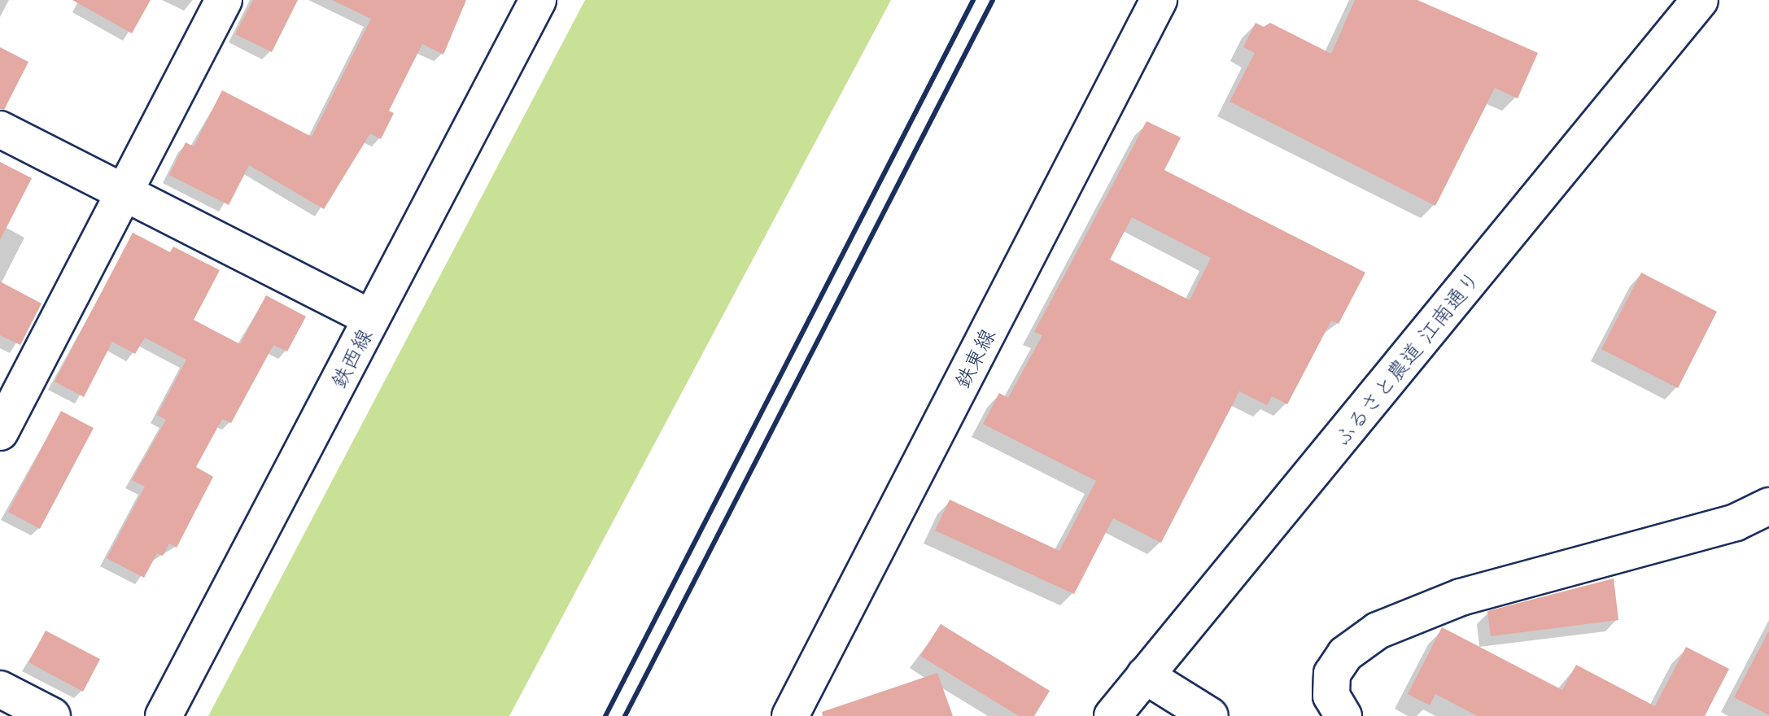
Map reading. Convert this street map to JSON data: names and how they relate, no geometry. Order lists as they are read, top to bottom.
{
  "streets": {
    "street": ["鉄西線", "鉄東線", "ふるさと農道 江南通り"]
  }
}
